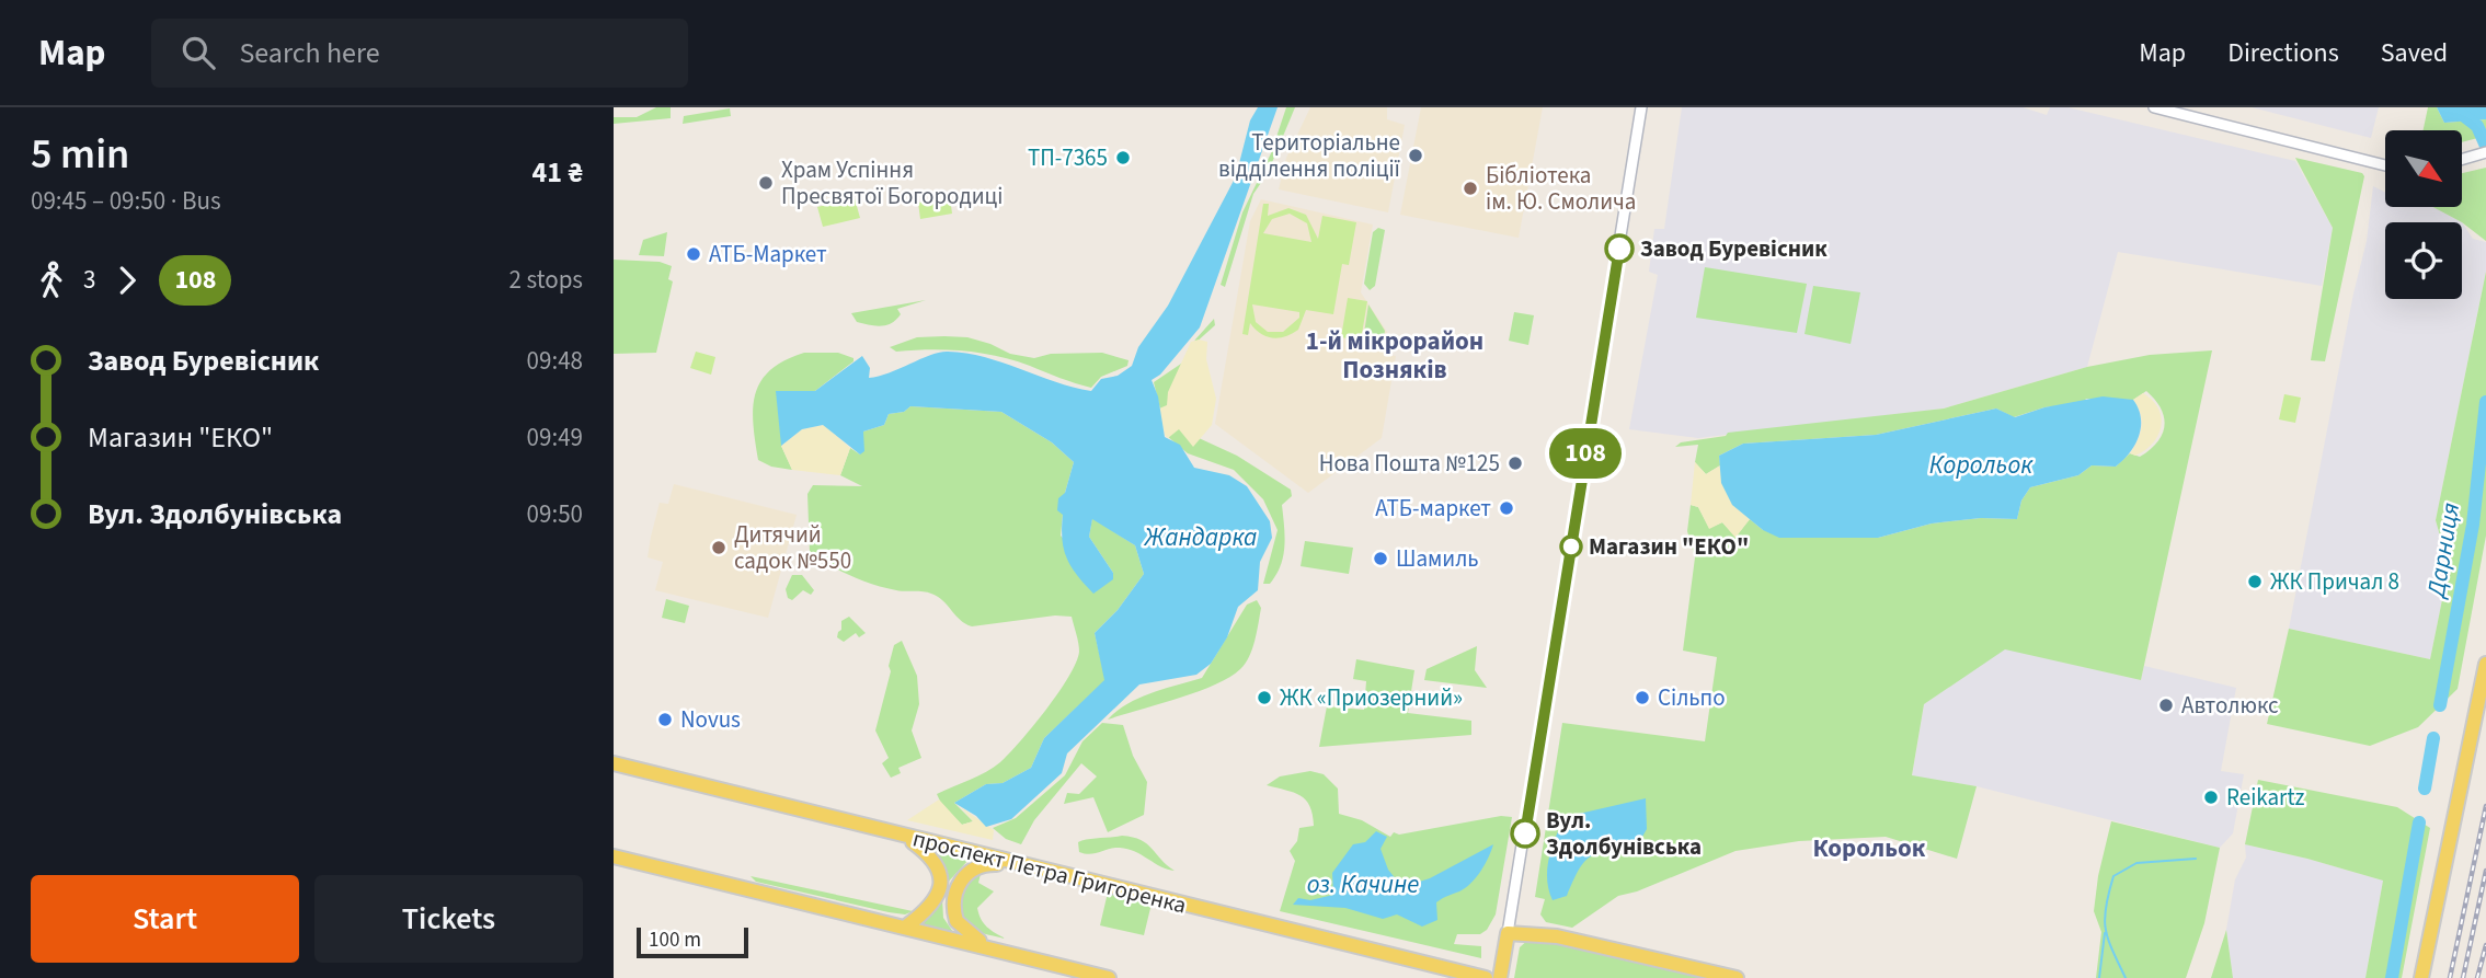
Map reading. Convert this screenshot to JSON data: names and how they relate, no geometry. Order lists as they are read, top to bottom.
{
  "streets": {
    "main road": ["проспект Петра Григоренка"]
  },
  "districts": ["1-й мікрорайон Позняків", "Корольок"],
  "water": [
    "Корольок",
    "Жандарка",
    "Дарниця",
    "оз. Качине"
  ],
  "places": [
    "Територіальне відділення поліції",
    "ТП-7365",
    "Храм Успіння Пресвятої Богородиці",
    "Бібліотека ім. Ю. Смолича",
    "Завод Буревісник",
    "АТБ-Маркет",
    "Нова Пошта №125",
    "АТБ-маркет",
    "Магазин \"ЕКО\"",
    "Дитячий садок №550",
    "Шамиль",
    "ЖК Причал 8",
    "ЖК «Приозерний»",
    "Сільпо",
    "Автолюкс",
    "Novus",
    "Reikartz",
    "Вул. Здолбунівська"
  ],
  "lines": ["bus line 108"],
  "scale_bar": "100 m",
  "north": "bottom right",
  "page": {
    "header": "Map",
    "search": "Search here",
    "nav": ["Map", "Directions", "Saved"],
    "heading": ["5 min", "09:45 – 09:50 · Bus", "41 ₴"],
    "on_map": "108",
    "legs": ["3", "108", "2 stops"],
    "list": [
      {
        "name": "Завод Буревісник",
        "value": "09:48"
      },
      {
        "name": "Магазин \"ЕКО\"",
        "value": "09:49"
      },
      {
        "name": "Вул. Здолбунівська",
        "value": "09:50"
      }
    ],
    "buttons": ["Start", "Tickets"],
    "scale": "100 m"
  }
}
